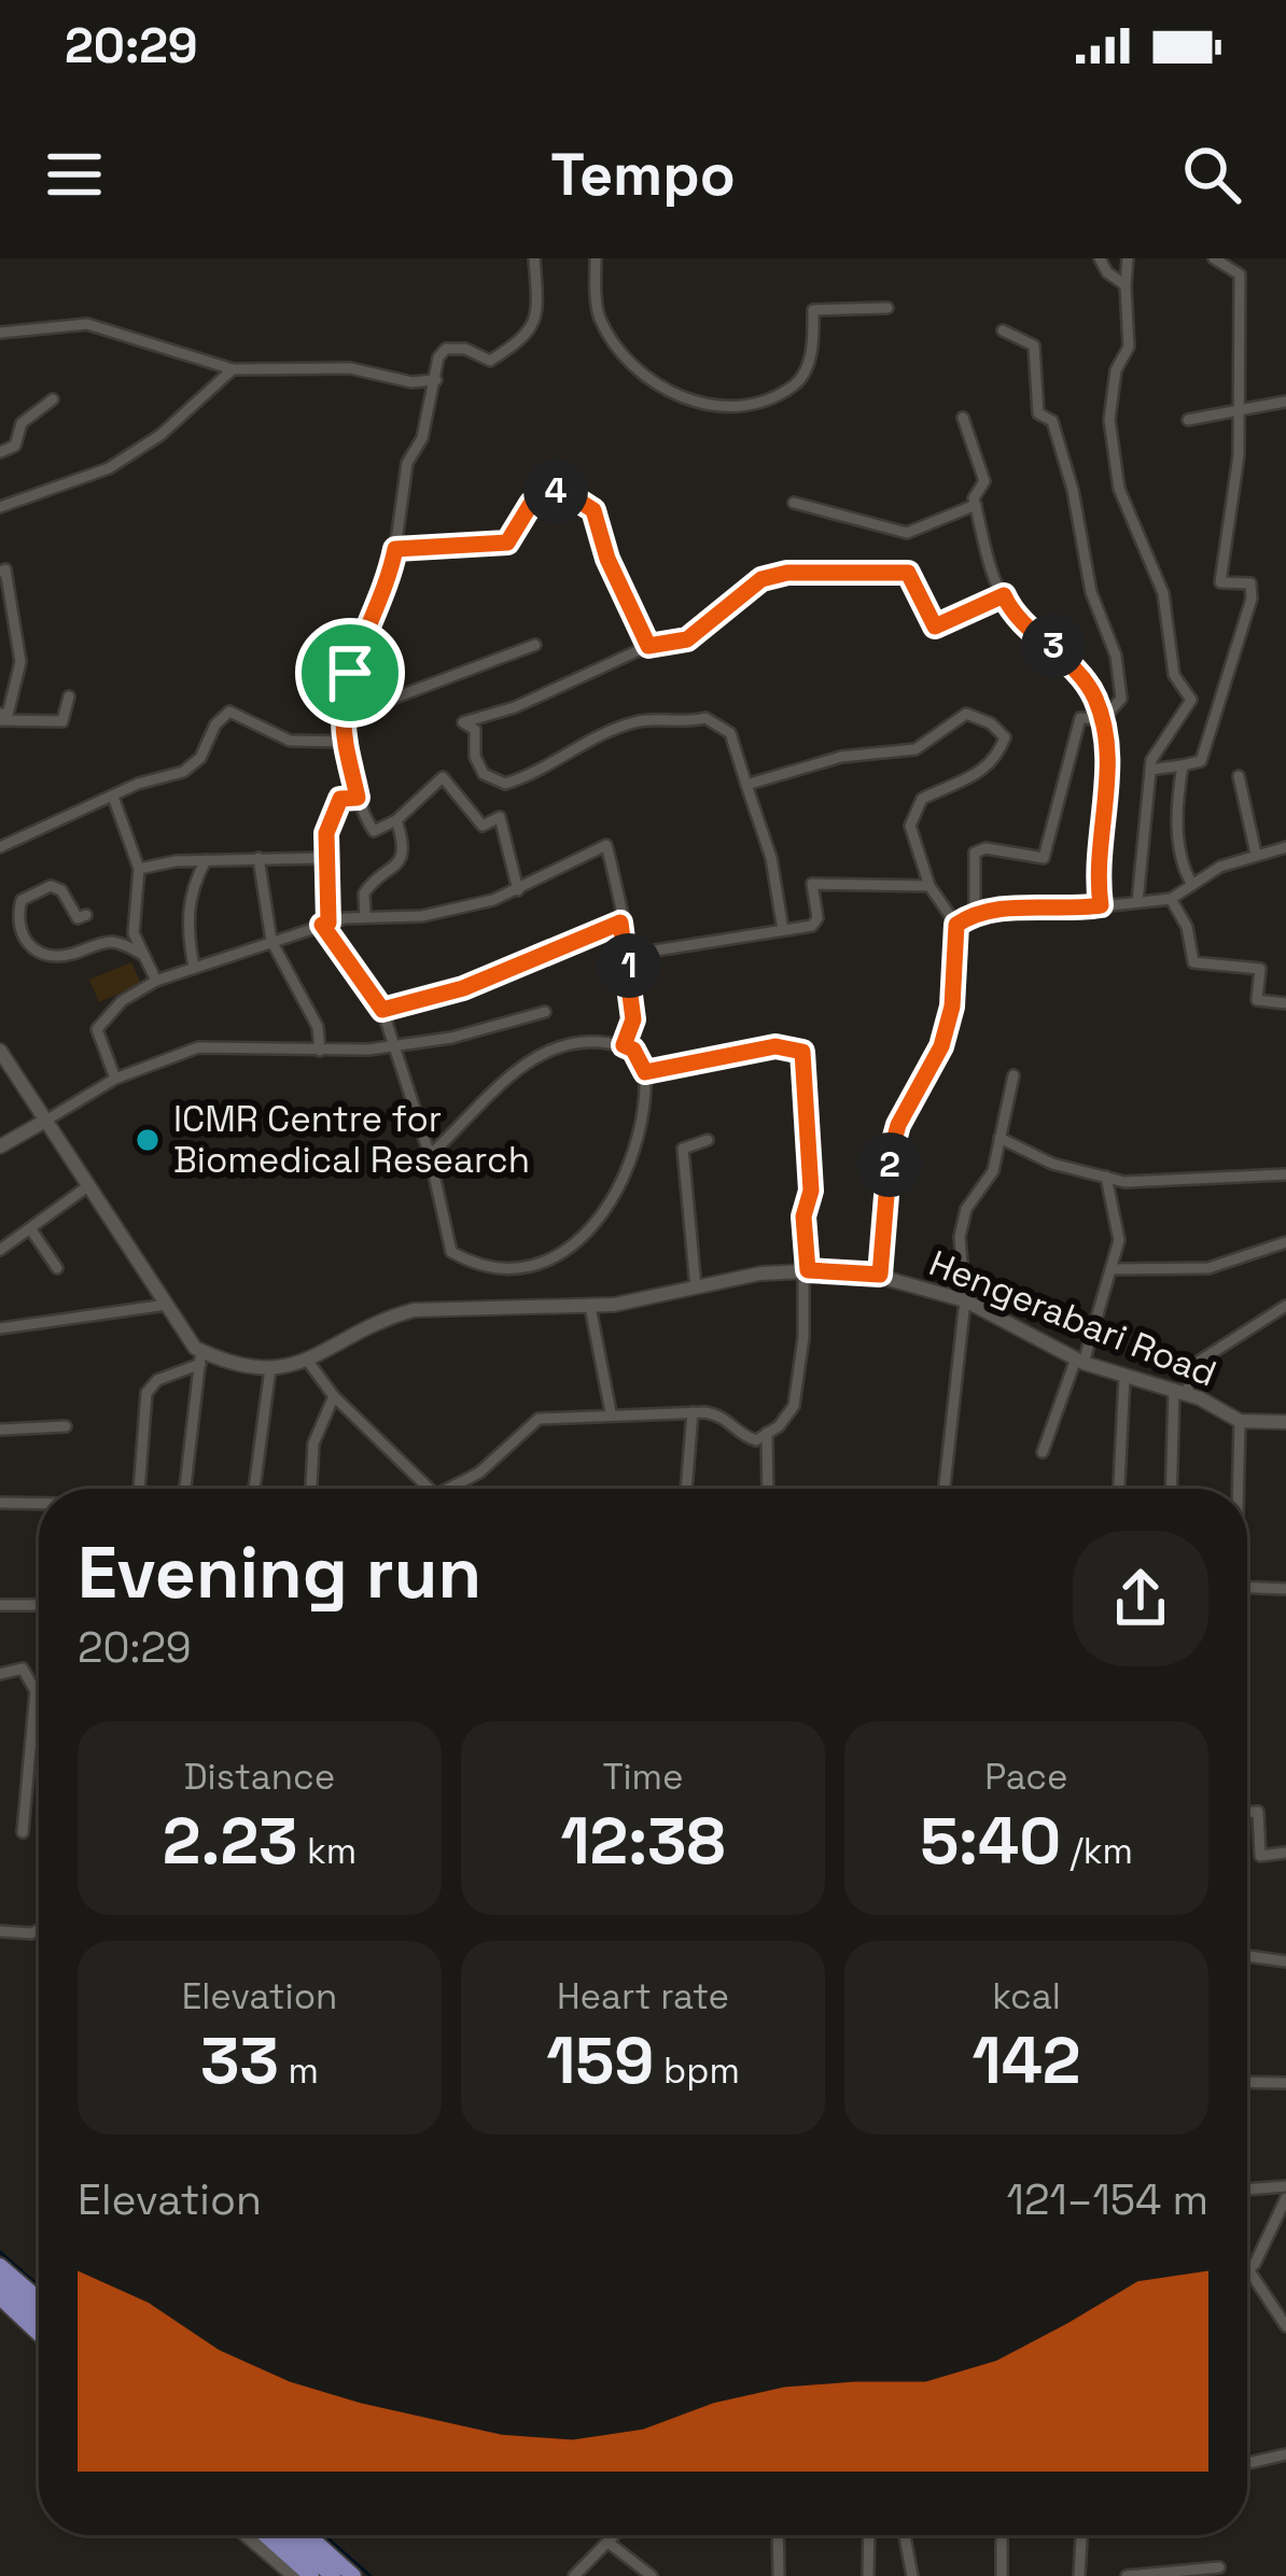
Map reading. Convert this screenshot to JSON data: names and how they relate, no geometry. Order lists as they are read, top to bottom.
{
  "streets": {
    "main road": ["Hengerabari Road"]
  },
  "places": ["ICMR Centre for Biomedical Research"],
  "page": {
    "status": "20:29",
    "header": "Tempo",
    "pins": [
      "4",
      "3",
      "1",
      "2"
    ],
    "heading": ["Evening run", "20:29"],
    "stats": [
      ["Distance", "2.23 km"],
      ["Time", "12:38"],
      ["Pace", "5:40 /km"],
      ["Elevation", "33 m"],
      ["Heart rate", "159 bpm"],
      ["kcal", "142"]
    ],
    "chart": ["Elevation", "121–154 m"]
  }
}
